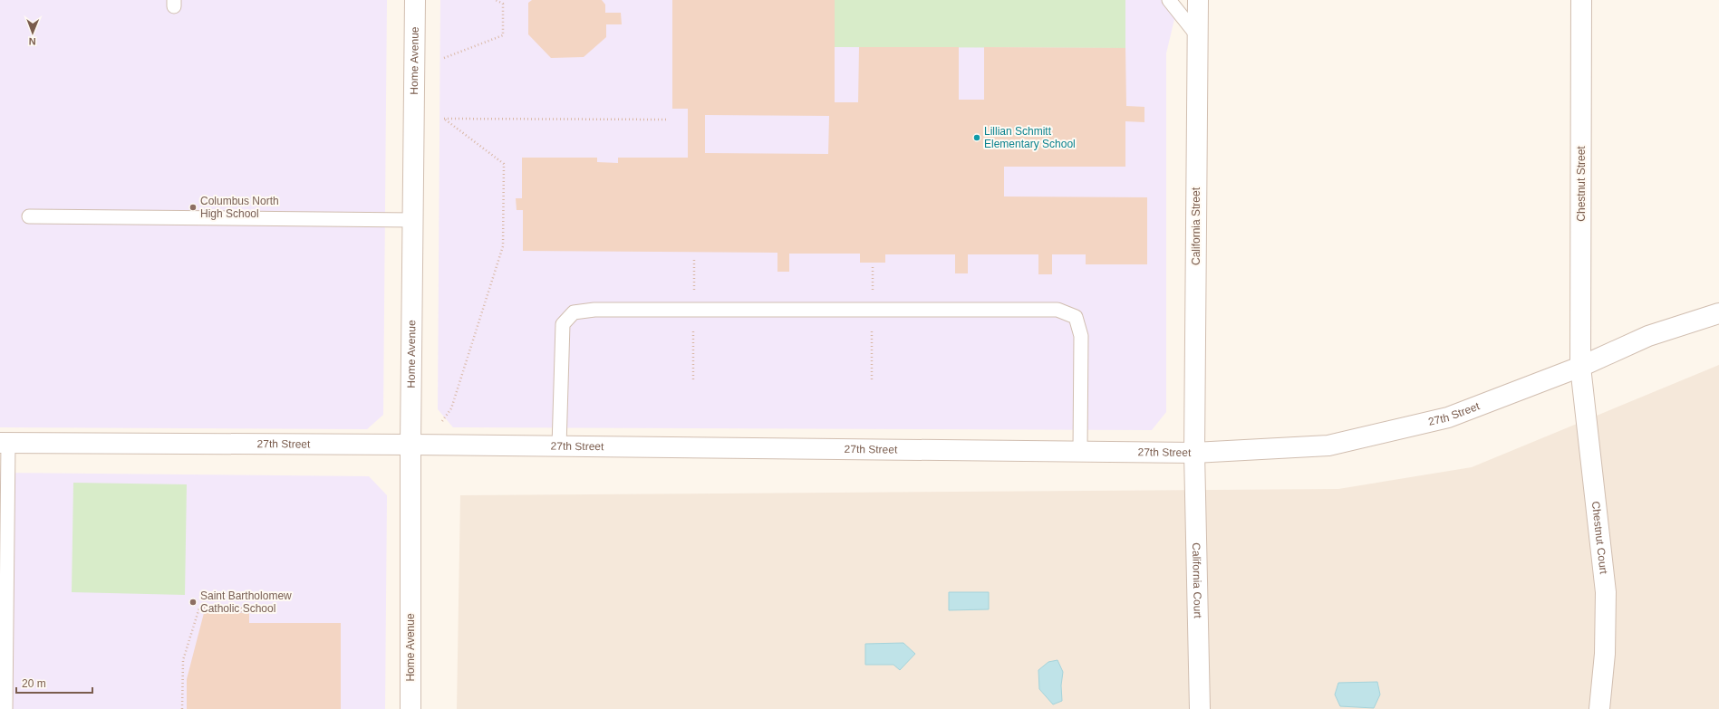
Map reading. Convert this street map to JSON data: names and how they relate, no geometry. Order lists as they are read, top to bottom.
{
  "streets": {
    "street": [
      "Home Avenue",
      "Chestnut Street",
      "California Street",
      "27th Street",
      "Chestnut Court",
      "California Court"
    ]
  },
  "crossings": [
    ["Home Avenue", "27th Street"],
    ["Chestnut Street", "27th Street"],
    ["Chestnut Street", "Chestnut Court"],
    ["California Street", "27th Street"],
    ["California Street", "California Court"],
    ["27th Street", "Chestnut Court"],
    ["27th Street", "California Court"]
  ],
  "places": ["Lillian Schmitt Elementary School", "Columbus North High School", "Saint Bartholomew Catholic School"],
  "scale_bar": "20 m",
  "north": "bottom"
}
